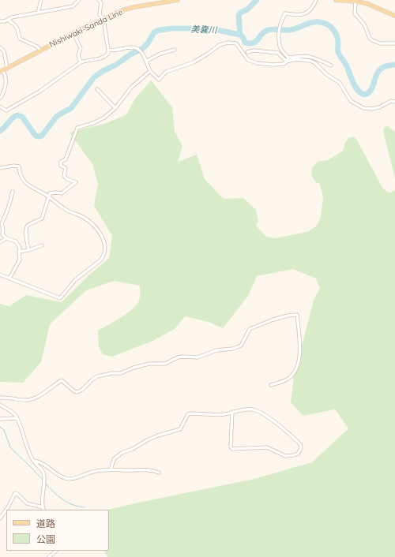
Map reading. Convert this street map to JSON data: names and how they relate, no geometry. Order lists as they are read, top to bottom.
{
  "streets": {
    "main road": ["Nishiwaki-Sanda Line"]
  },
  "water": ["美嚢川"],
  "legend": ["道路", "公園"]
}
